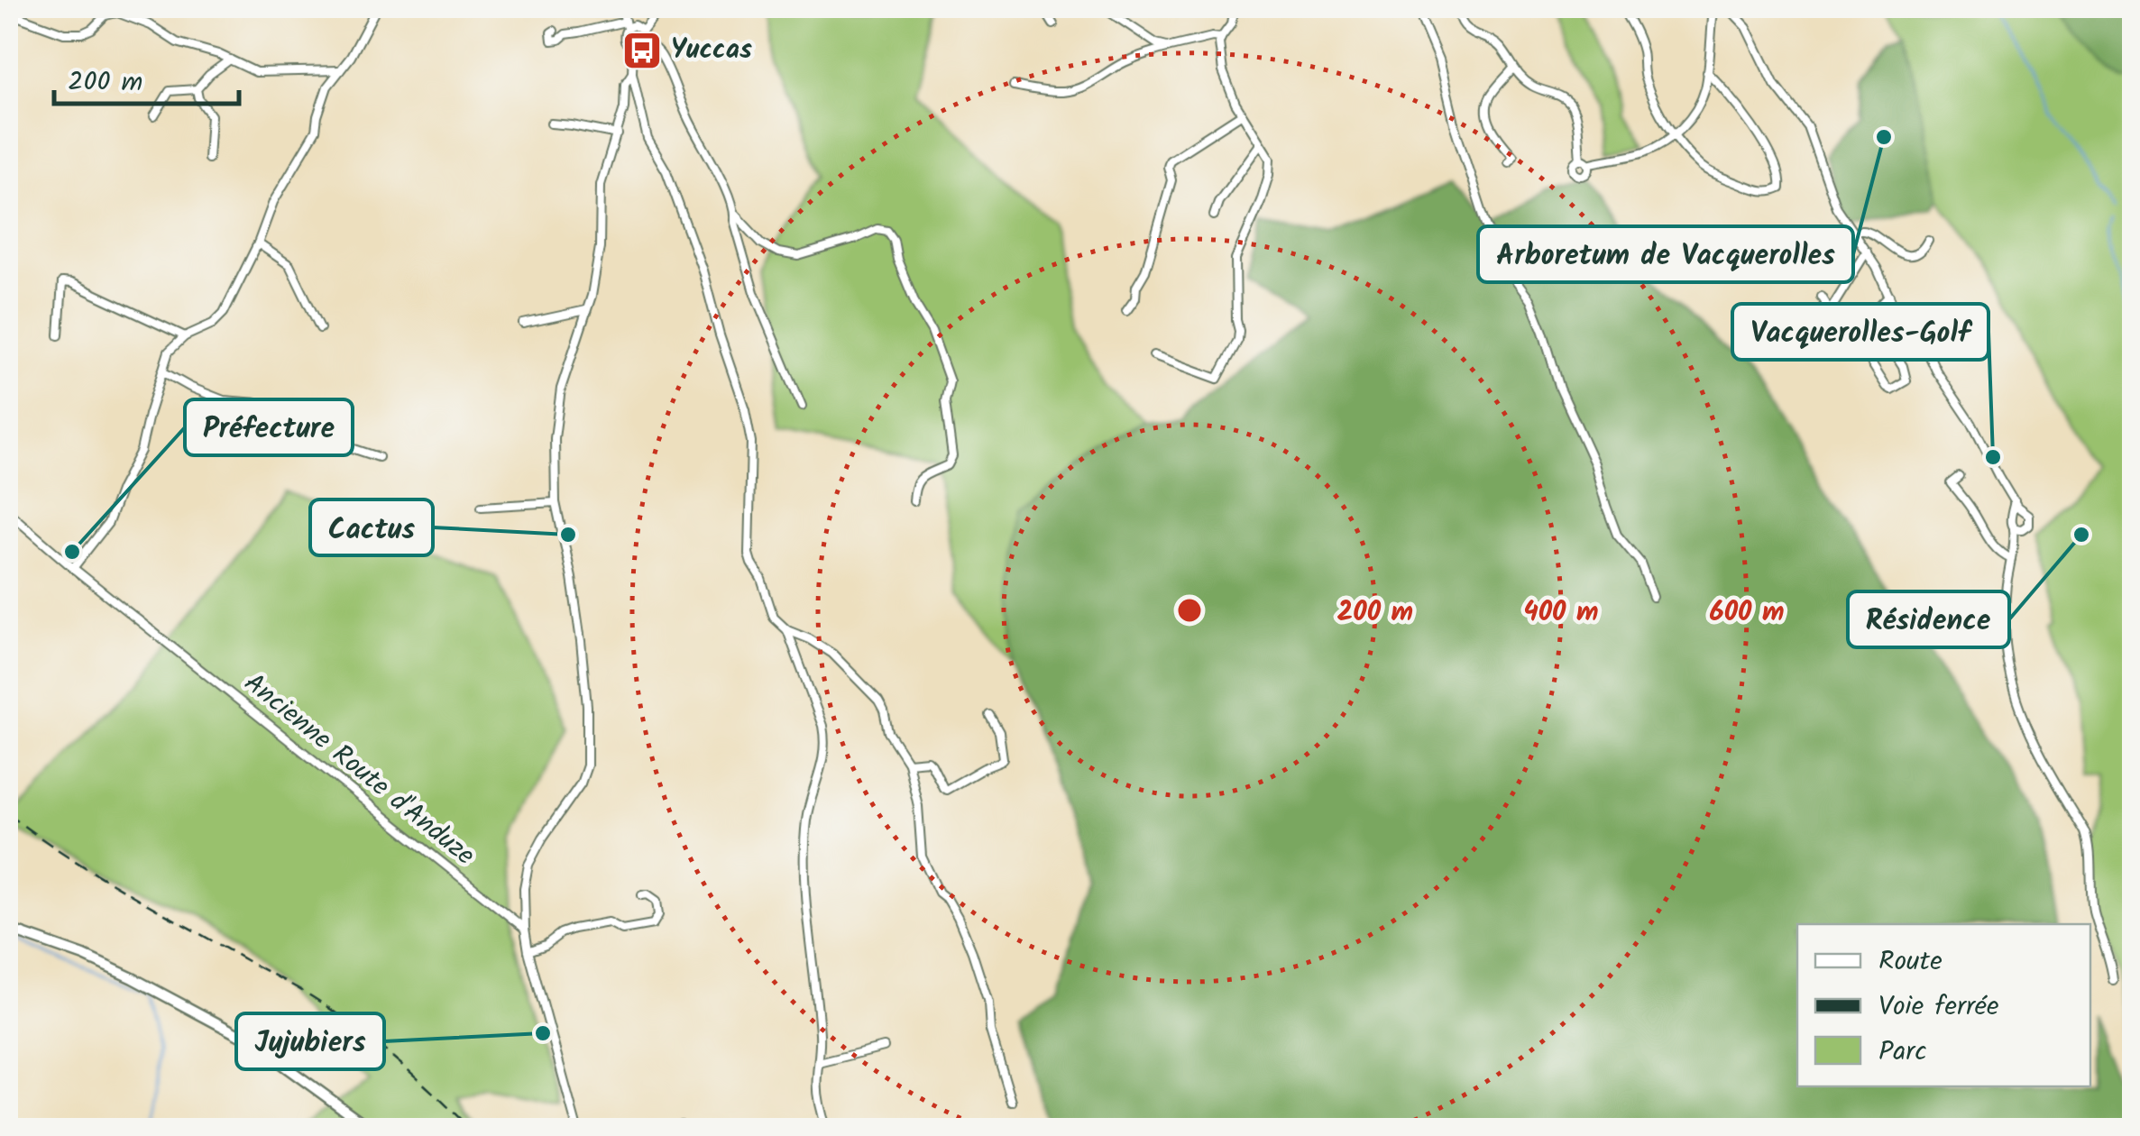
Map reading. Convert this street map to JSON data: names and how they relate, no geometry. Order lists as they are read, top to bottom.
{
  "streets": {
    "street": ["Ancienne Route d'Anduze"]
  },
  "places": {
    "bus stop": ["Yuccas"],
    "other": [
      "Arboretum de Vacquerolles",
      "Vacquerolles-Golf",
      "Cactus",
      "Résidence",
      "Préfecture",
      "Jujubiers"
    ]
  },
  "legend": ["Route", "Voie ferrée", "Parc"],
  "scale_bar": "200 m",
  "rings": ["200 m", "400 m", "600 m"]
}
